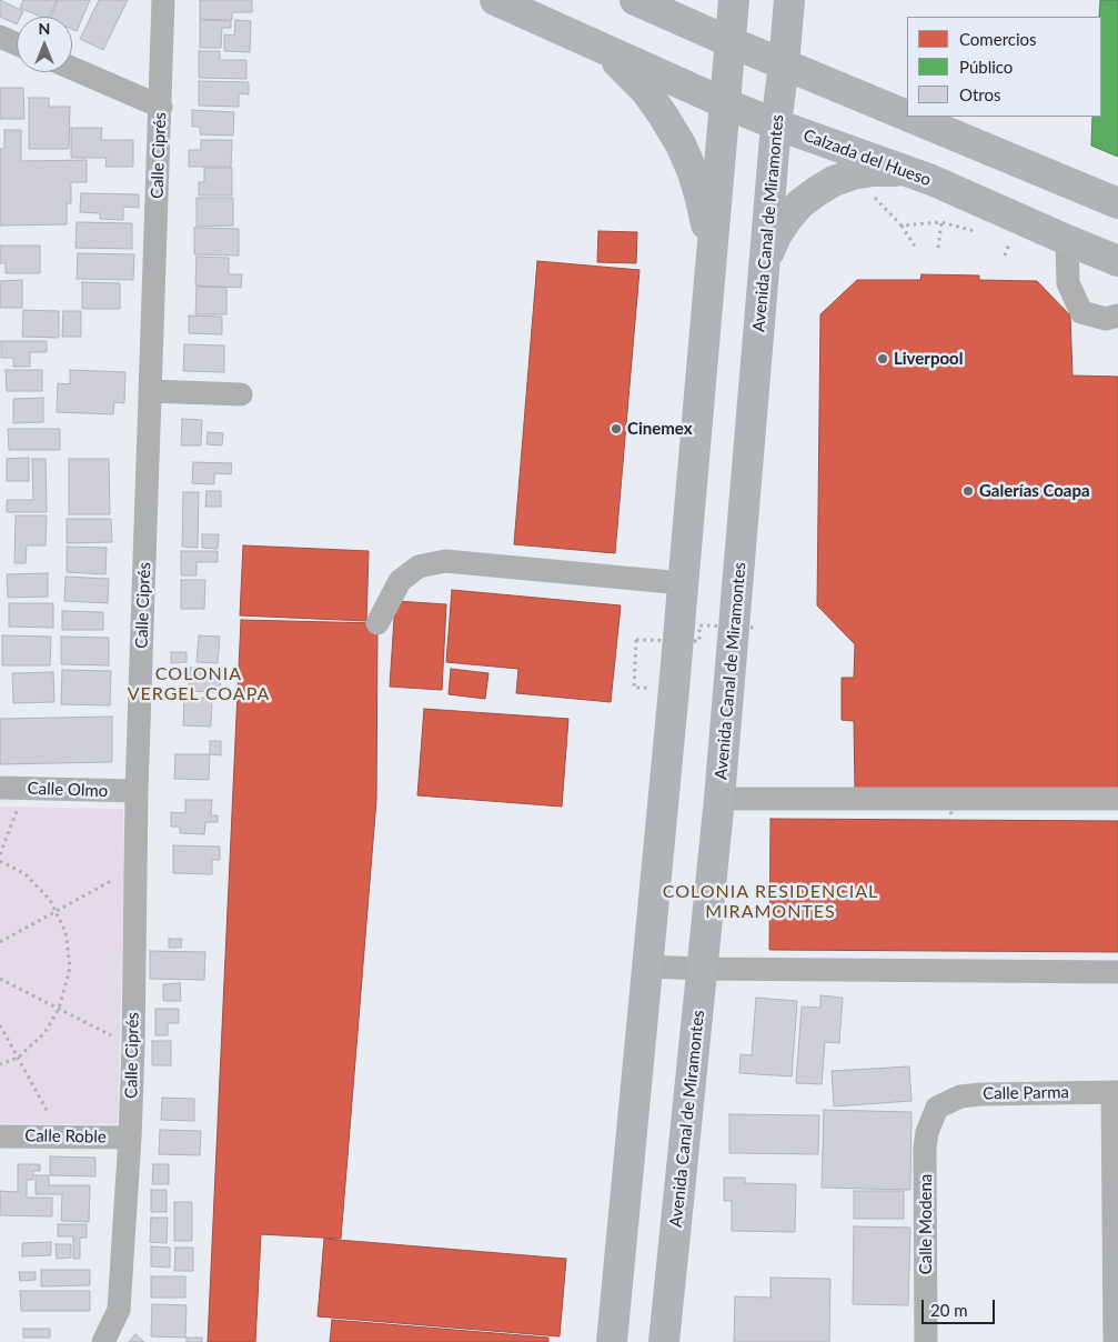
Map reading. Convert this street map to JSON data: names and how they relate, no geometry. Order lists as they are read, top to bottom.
{
  "streets": {
    "main road": ["Calzada del Hueso", "Avenida Canal de Miramontes"],
    "street": [
      "Calle Ciprés",
      "Calle Olmo",
      "Calle Parma",
      "Calle Roble",
      "Calle Modena"
    ]
  },
  "crossings": [
    ["Calle Ciprés", "Calle Olmo"],
    ["Calle Ciprés", "Calle Roble"],
    ["Calzada del Hueso", "Avenida Canal de Miramontes"],
    ["Calle Parma", "Calle Modena"]
  ],
  "districts": ["COLONIA VERGEL COAPA", "COLONIA RESIDENCIAL MIRAMONTES"],
  "places": ["Liverpool", "Cinemex", "Galerías Coapa"],
  "legend": ["Comercios", "Público", "Otros"],
  "scale_bar": "20 m",
  "north": "top"
}
